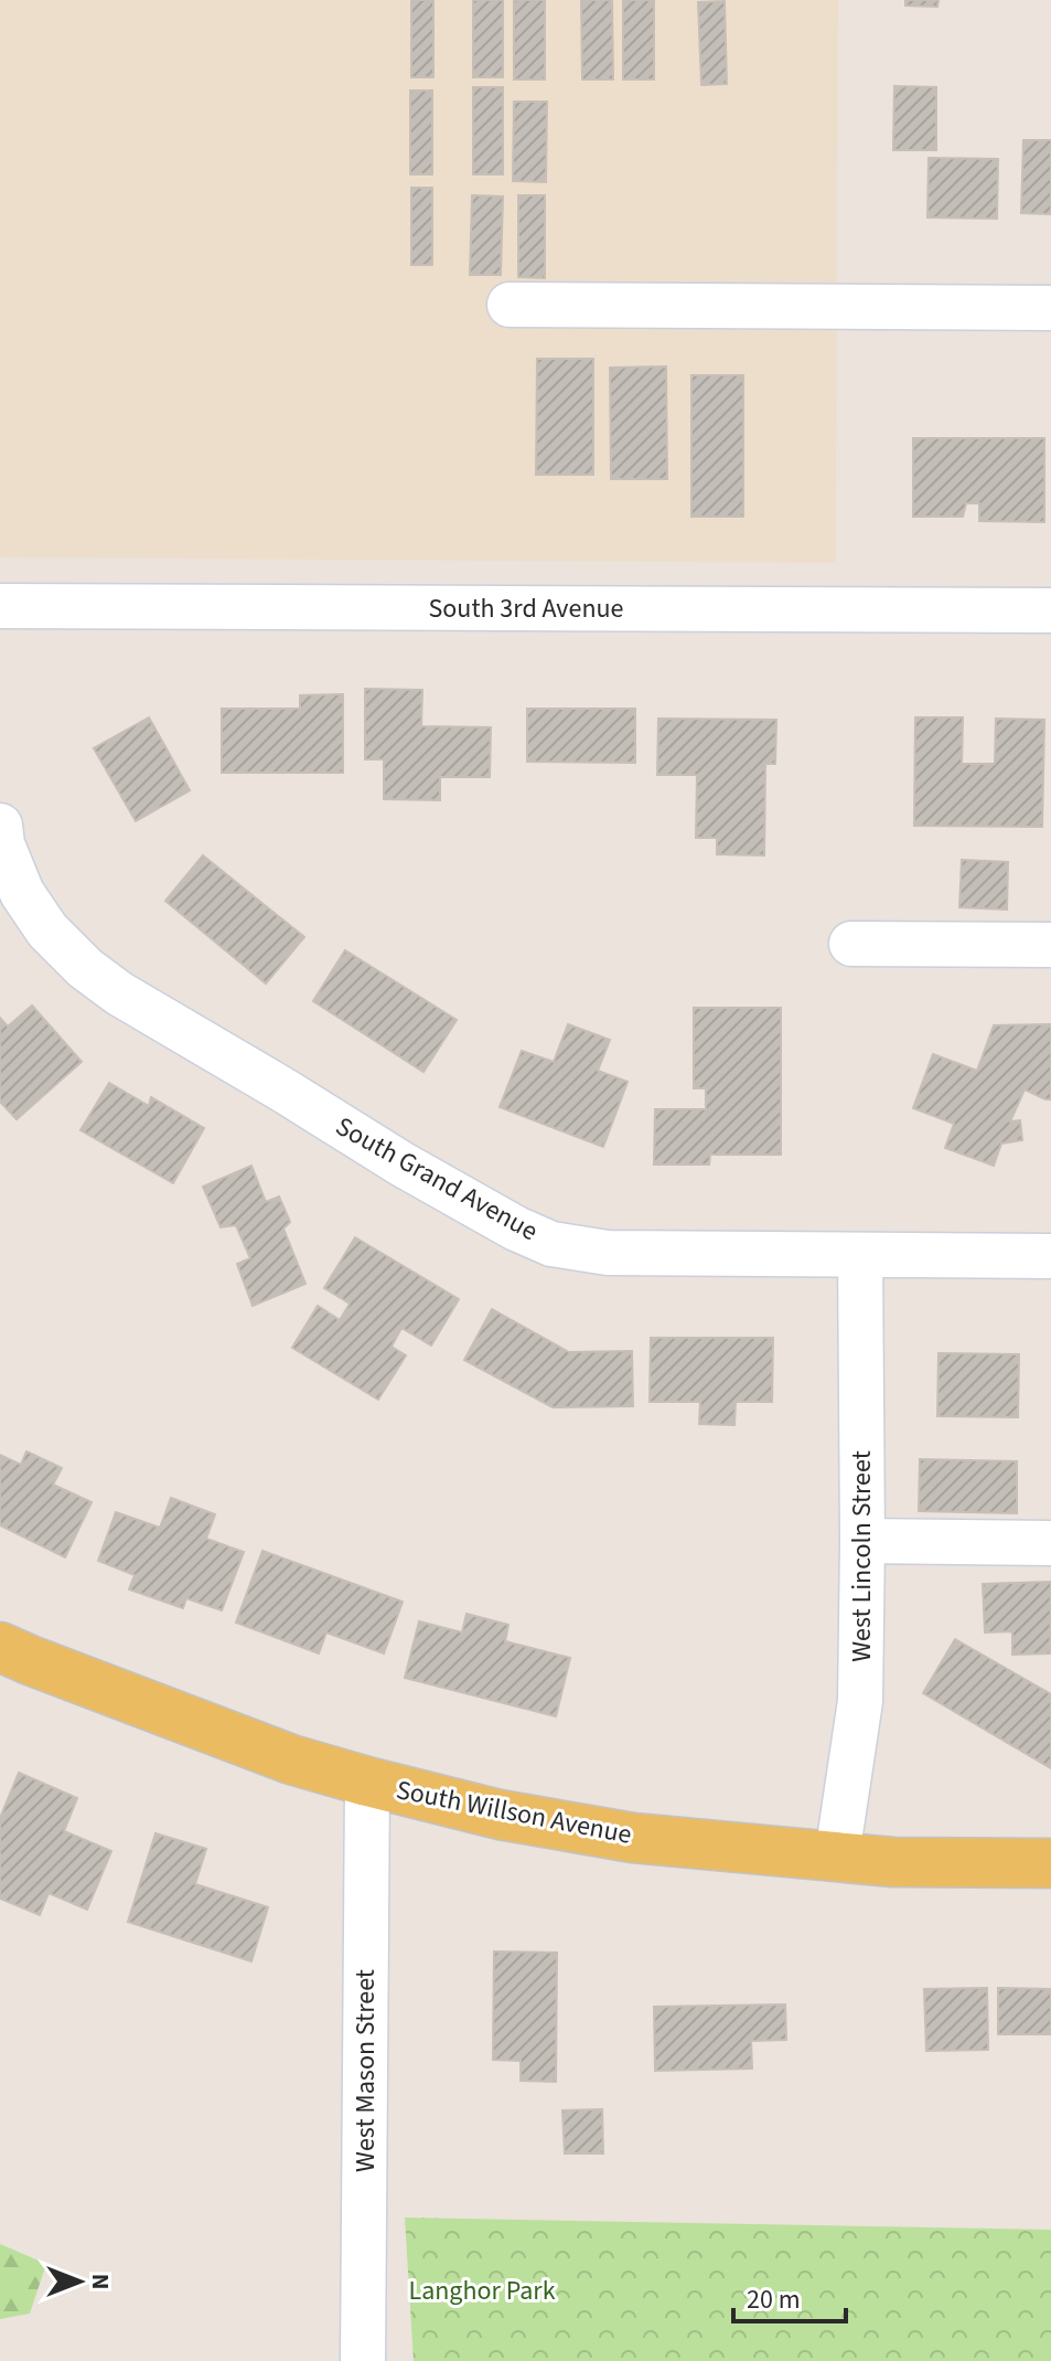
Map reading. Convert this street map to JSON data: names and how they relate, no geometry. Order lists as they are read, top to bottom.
{
  "streets": {
    "main road": ["South Willson Avenue"],
    "street": [
      "South 3rd Avenue",
      "South Grand Avenue",
      "West Lincoln Street",
      "West Mason Street"
    ]
  },
  "crossings": [
    ["South Grand Avenue", "West Lincoln Street"],
    ["West Lincoln Street", "South Willson Avenue"],
    ["South Willson Avenue", "West Mason Street"]
  ],
  "parks": ["Langhor Park"],
  "scale_bar": "20 m",
  "north": "right"
}
